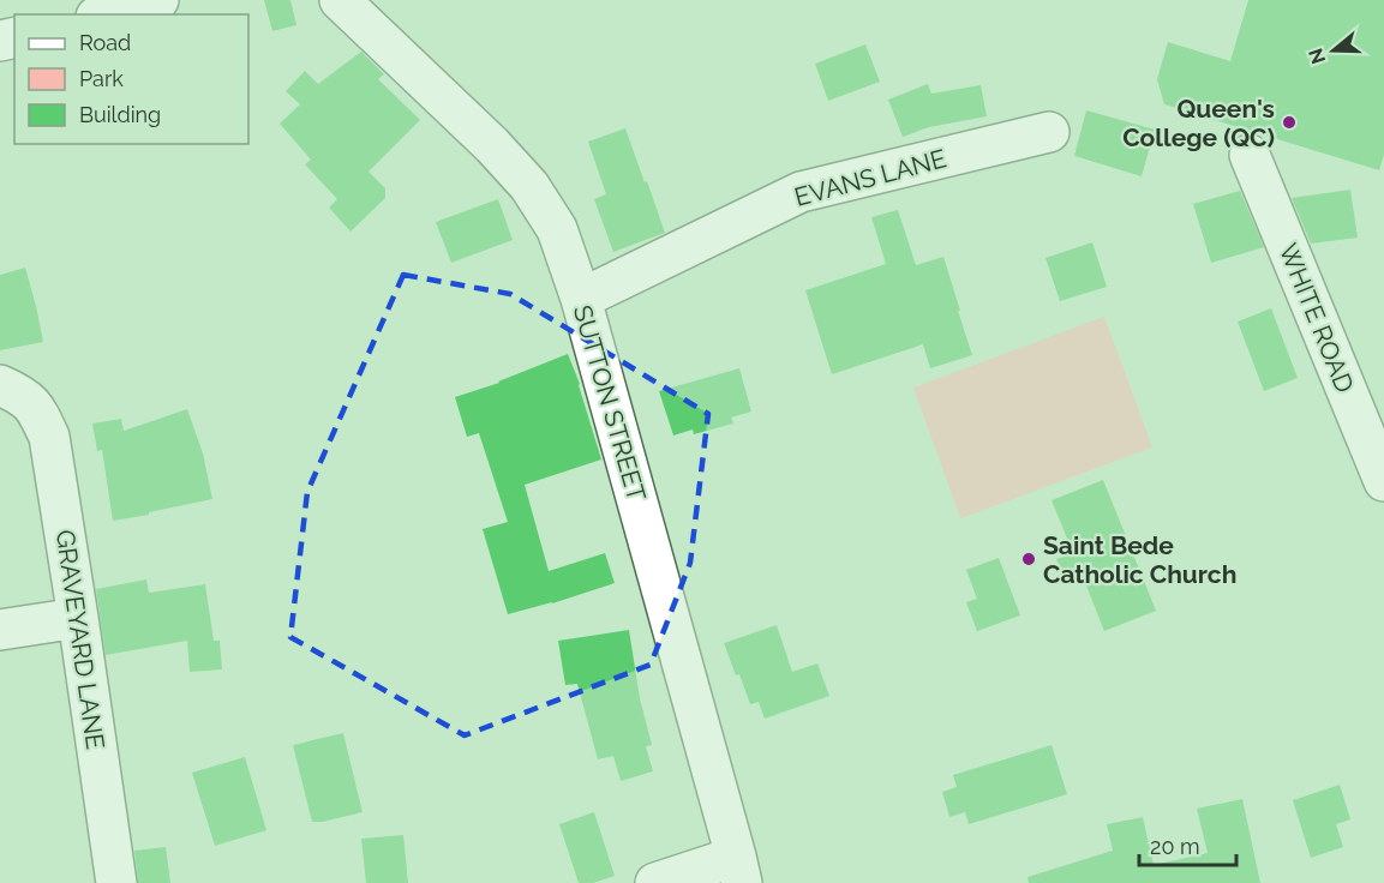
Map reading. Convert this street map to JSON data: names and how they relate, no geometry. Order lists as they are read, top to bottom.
{
  "streets": {
    "street": [
      "EVANS LANE",
      "WHITE ROAD",
      "SUTTON STREET",
      "GRAVEYARD LANE"
    ]
  },
  "crossings": [
    ["EVANS LANE", "SUTTON STREET"]
  ],
  "places": ["Queen's College (QC)", "Saint Bede Catholic Church"],
  "legend": ["Road", "Park", "Building"],
  "scale_bar": "20 m",
  "north": "left"
}
